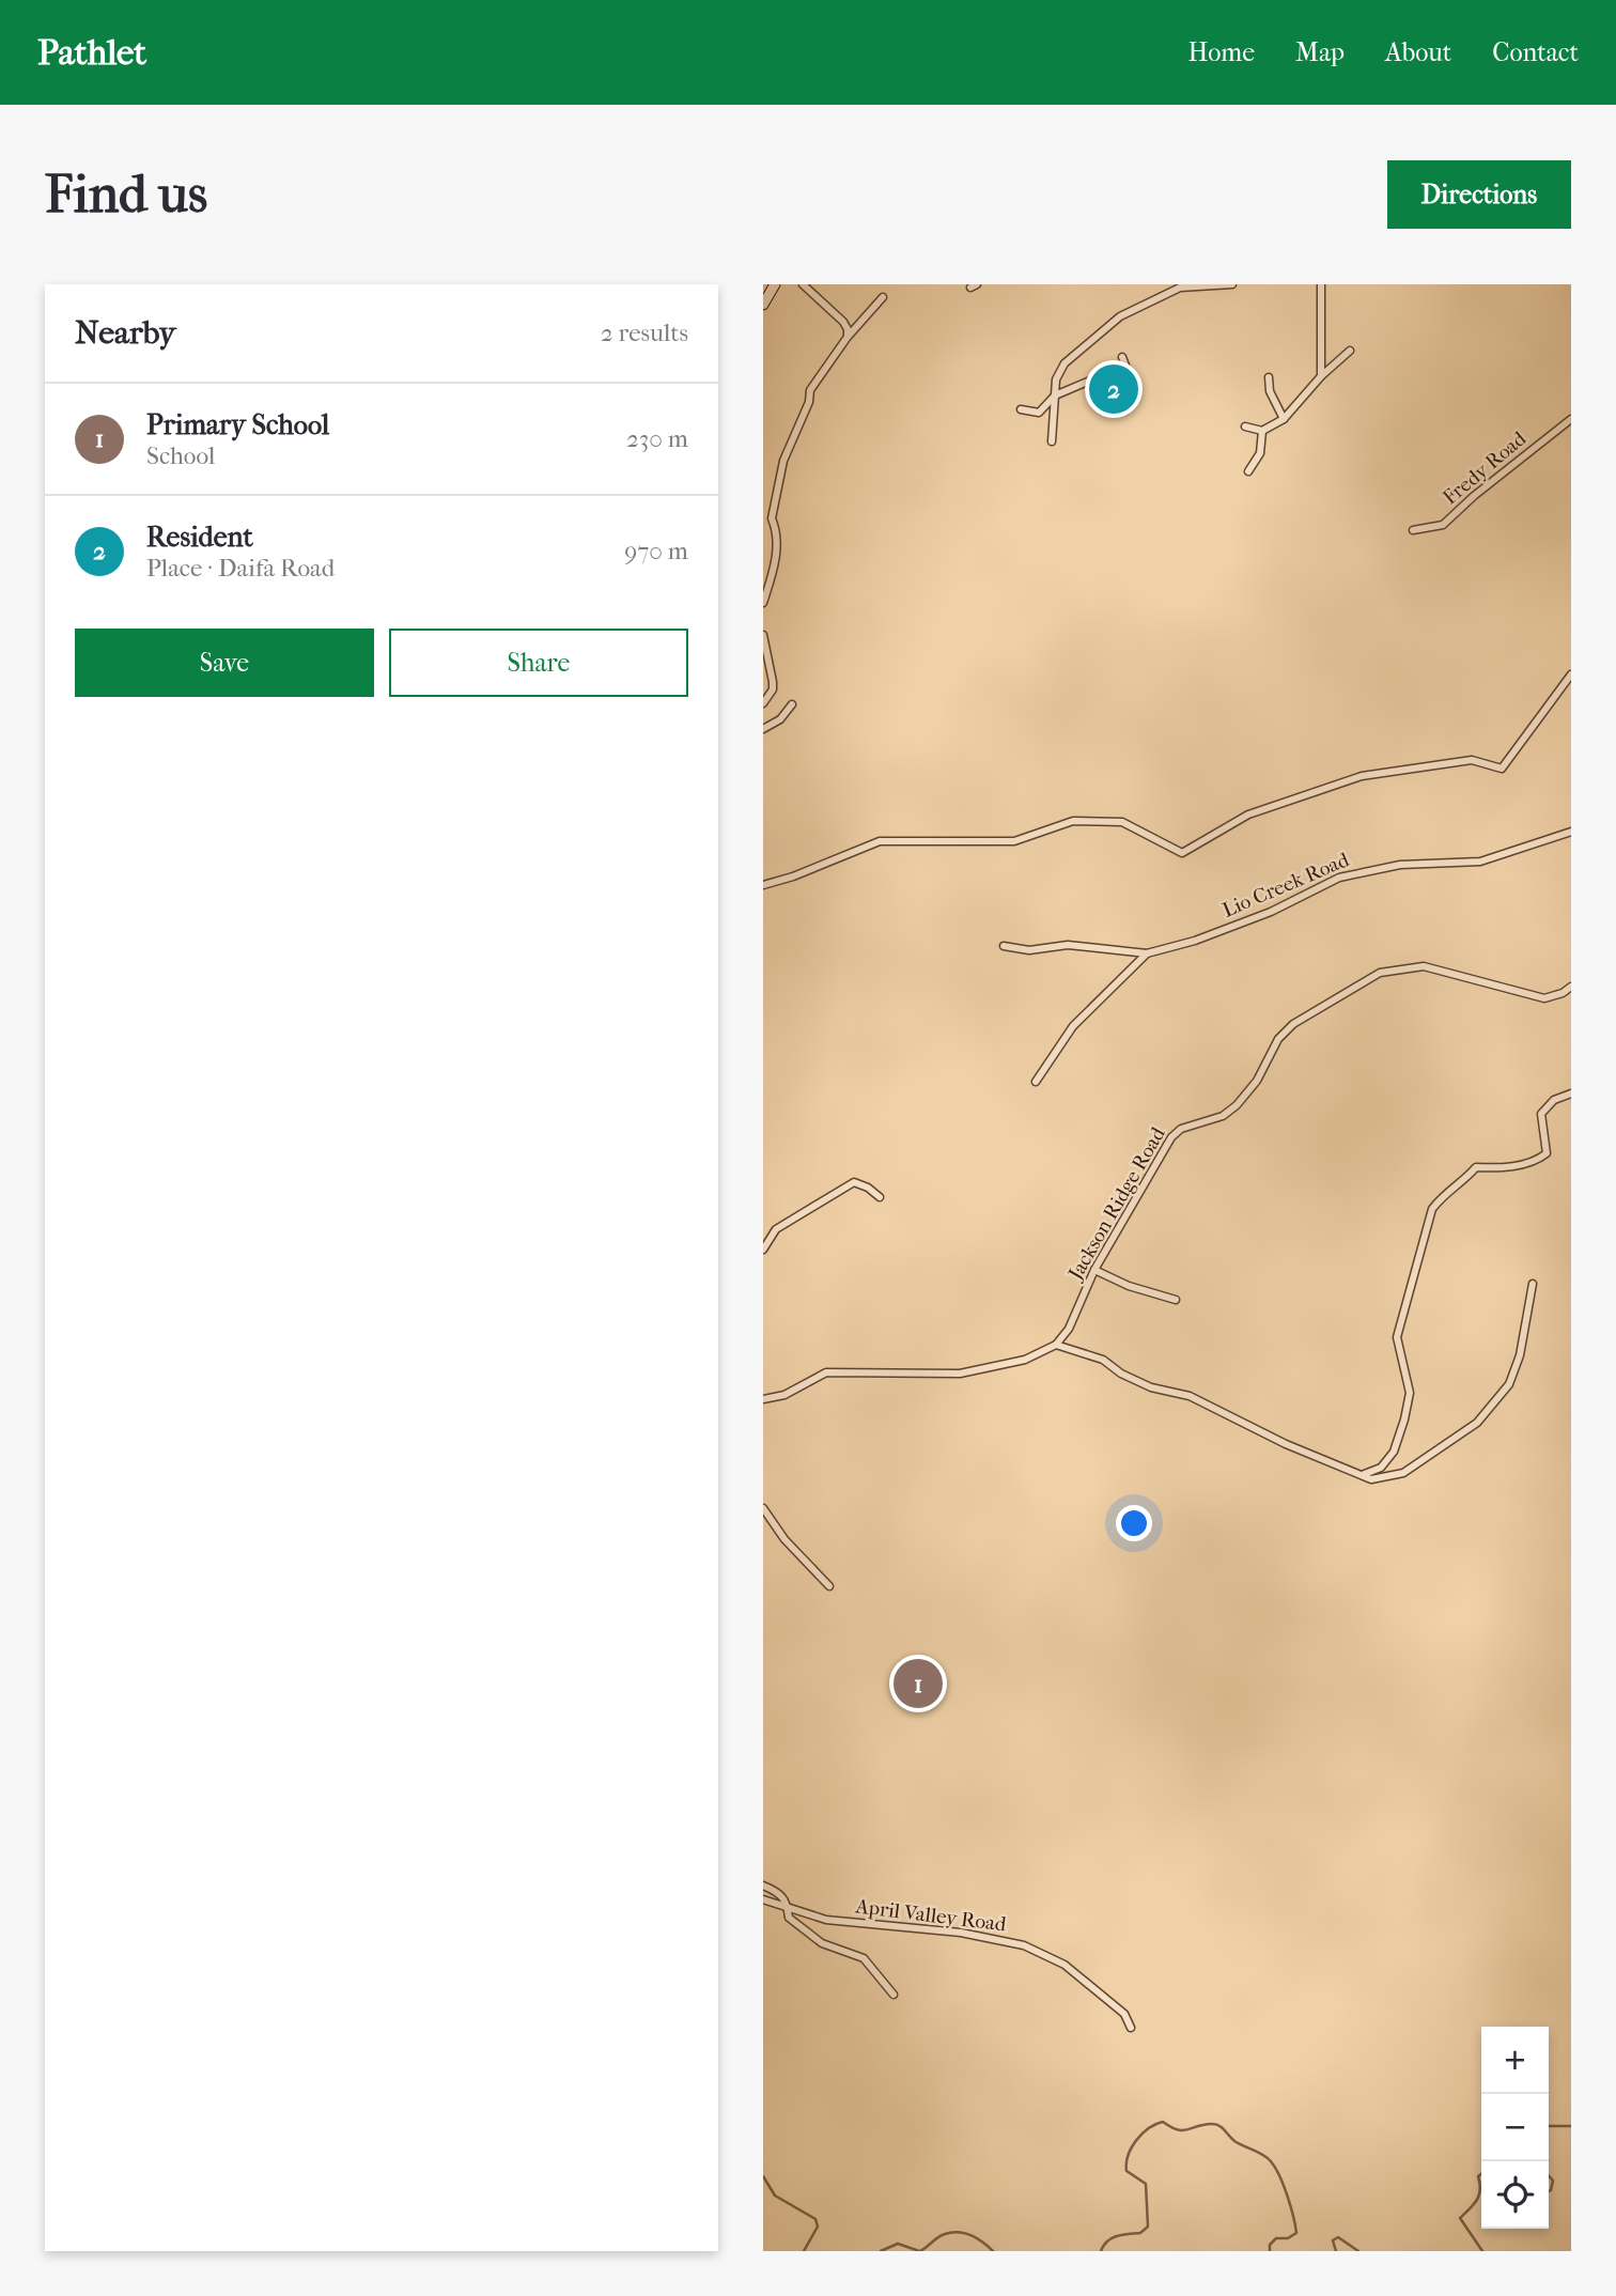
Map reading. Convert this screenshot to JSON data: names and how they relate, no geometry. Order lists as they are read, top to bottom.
{
  "streets": {
    "street": [
      "Fredy Road",
      "Lio Creek Road",
      "Jackson Ridge Road",
      "April Valley Road"
    ]
  },
  "page": {
    "header": "Pathlet",
    "nav": [
      "Home",
      "Map",
      "About",
      "Contact"
    ],
    "buttons": [
      "Directions",
      ["Save", "Share"]
    ],
    "title": "Find us",
    "heading": ["Nearby", "2 results"],
    "pins": ["2", "1"],
    "list": [
      {
        "mark": "1",
        "name": "Primary School",
        "note": "School",
        "value": "230 m"
      },
      {
        "mark": "2",
        "name": "Resident",
        "note": "Place · Daifa Road",
        "value": "970 m"
      }
    ],
    "map_buttons": ["+", "−"]
  }
}
